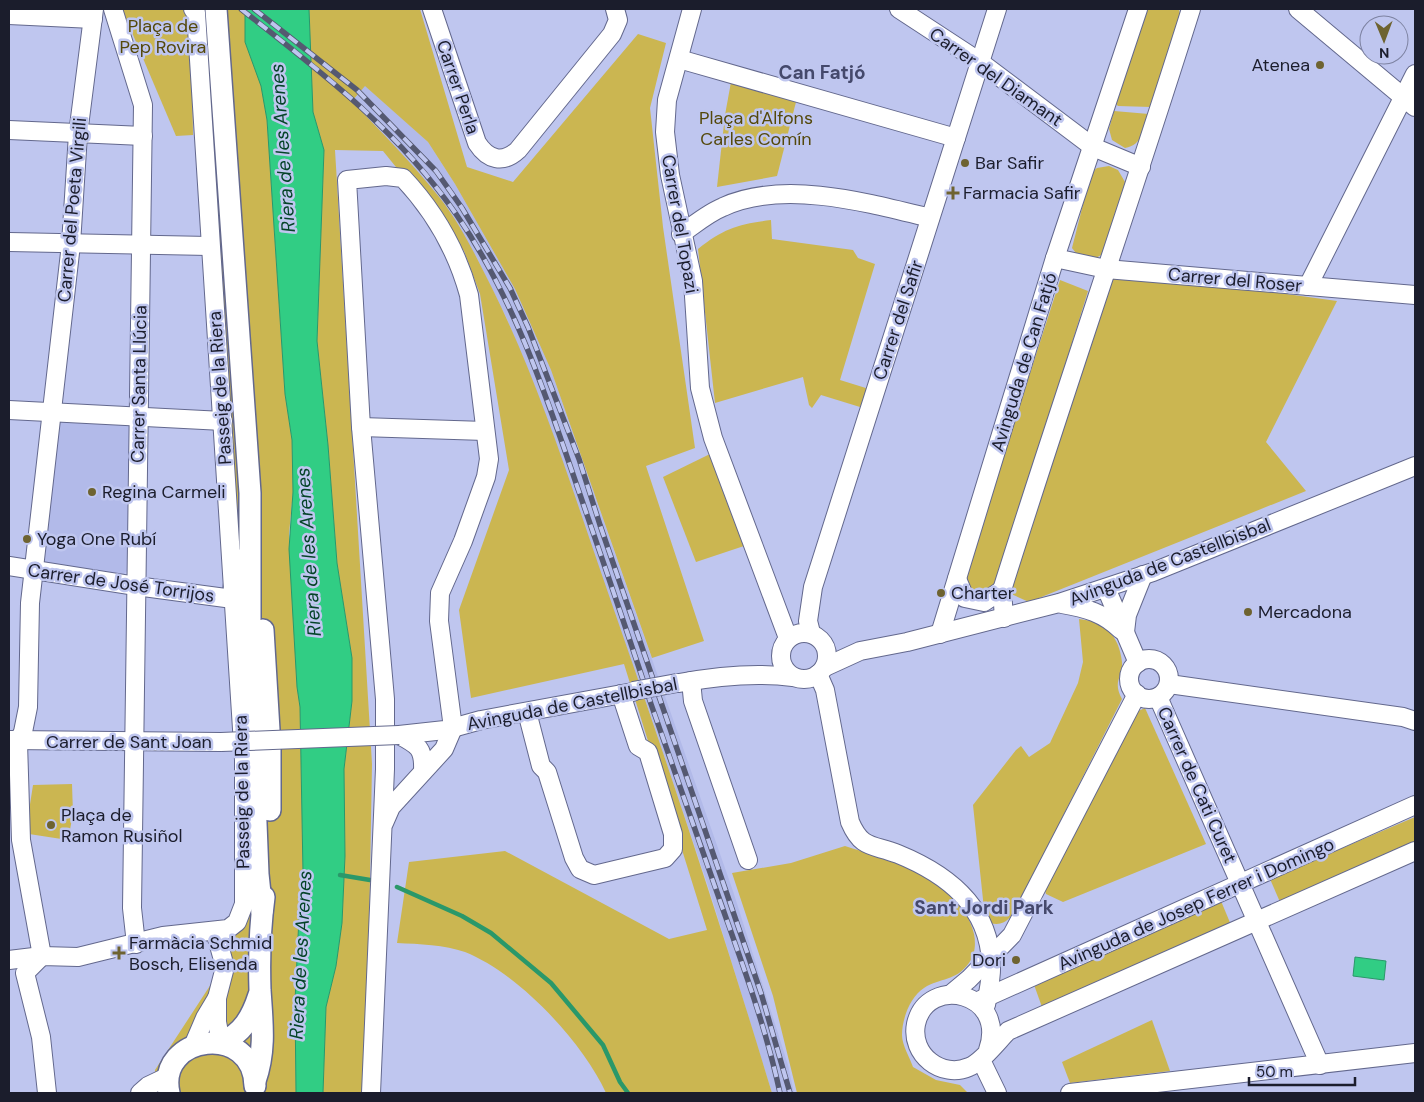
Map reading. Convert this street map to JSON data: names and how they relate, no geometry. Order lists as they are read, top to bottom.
{
  "streets": {
    "street": [
      "Carrer del Diamant",
      "Carrer Perla",
      "Carrer del Poeta Virgili",
      "Carrer del Topazi",
      "Carrer del Roser",
      "Carrer del Safir",
      "Avinguda de Can Fatjó",
      "Carrer Santa Llúcia",
      "Passeig de la Riera",
      "Avinguda de Castellbisbal",
      "Carrer de José Torrijos",
      "Carrer de Sant Joan",
      "Carrer de Cati Curet",
      "Avinguda de Josep Ferrer i Domingo"
    ]
  },
  "crossings": [
    ["Carrer del Diamant", "Carrer del Safir"],
    ["Carrer del Diamant", "Avinguda de Can Fatjó"],
    ["Carrer del Poeta Virgili", "Carrer de José Torrijos"],
    ["Carrer del Poeta Virgili", "Carrer de Sant Joan"],
    ["Carrer del Topazi", "Carrer del Safir"],
    ["Carrer del Topazi", "Avinguda de Castellbisbal"],
    ["Carrer del Roser", "Avinguda de Can Fatjó"],
    ["Carrer del Safir", "Avinguda de Castellbisbal"],
    ["Avinguda de Can Fatjó", "Avinguda de Castellbisbal"],
    ["Carrer Santa Llúcia", "Carrer de José Torrijos"],
    ["Carrer Santa Llúcia", "Carrer de Sant Joan"],
    ["Passeig de la Riera", "Carrer de José Torrijos"],
    ["Avinguda de Castellbisbal", "Carrer de Sant Joan"],
    ["Carrer de Cati Curet", "Avinguda de Josep Ferrer i Domingo"]
  ],
  "districts": ["Can Fatjó", "Sant Jordi Park"],
  "water": ["Riera de les Arenes"],
  "parks": ["Plaça de Pep Rovira", "Plaça d'Alfons Carles Comín"],
  "places": {
    "other": [
      "Atenea",
      "Bar Safir",
      "Regina Carmeli",
      "Yoga One Rubí",
      "Charter",
      "Mercadona",
      "Plaça de Ramon Rusiñol",
      "Dori"
    ],
    "health": ["Farmacia Safir", "Farmàcia Schmid Bosch, Elisenda"]
  },
  "scale_bar": "50 m",
  "north": "bottom"
}
